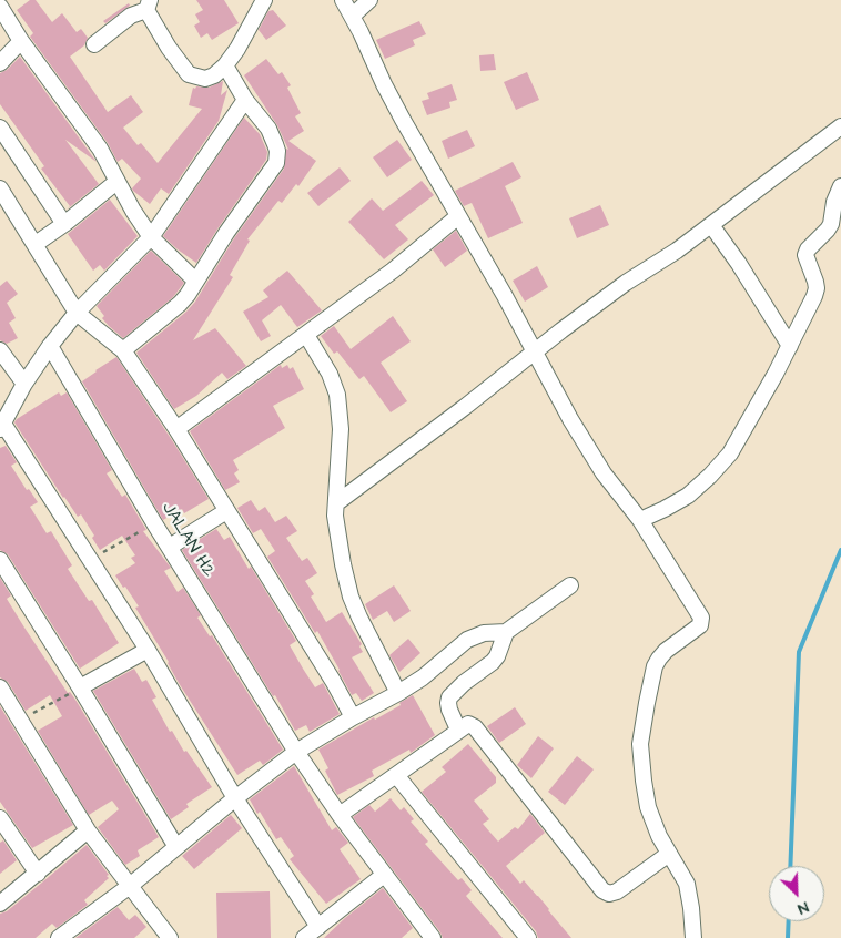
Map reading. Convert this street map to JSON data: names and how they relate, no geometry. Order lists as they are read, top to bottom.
{
  "streets": {
    "street": ["JALAN H2"]
  },
  "north": "bottom right"
}
